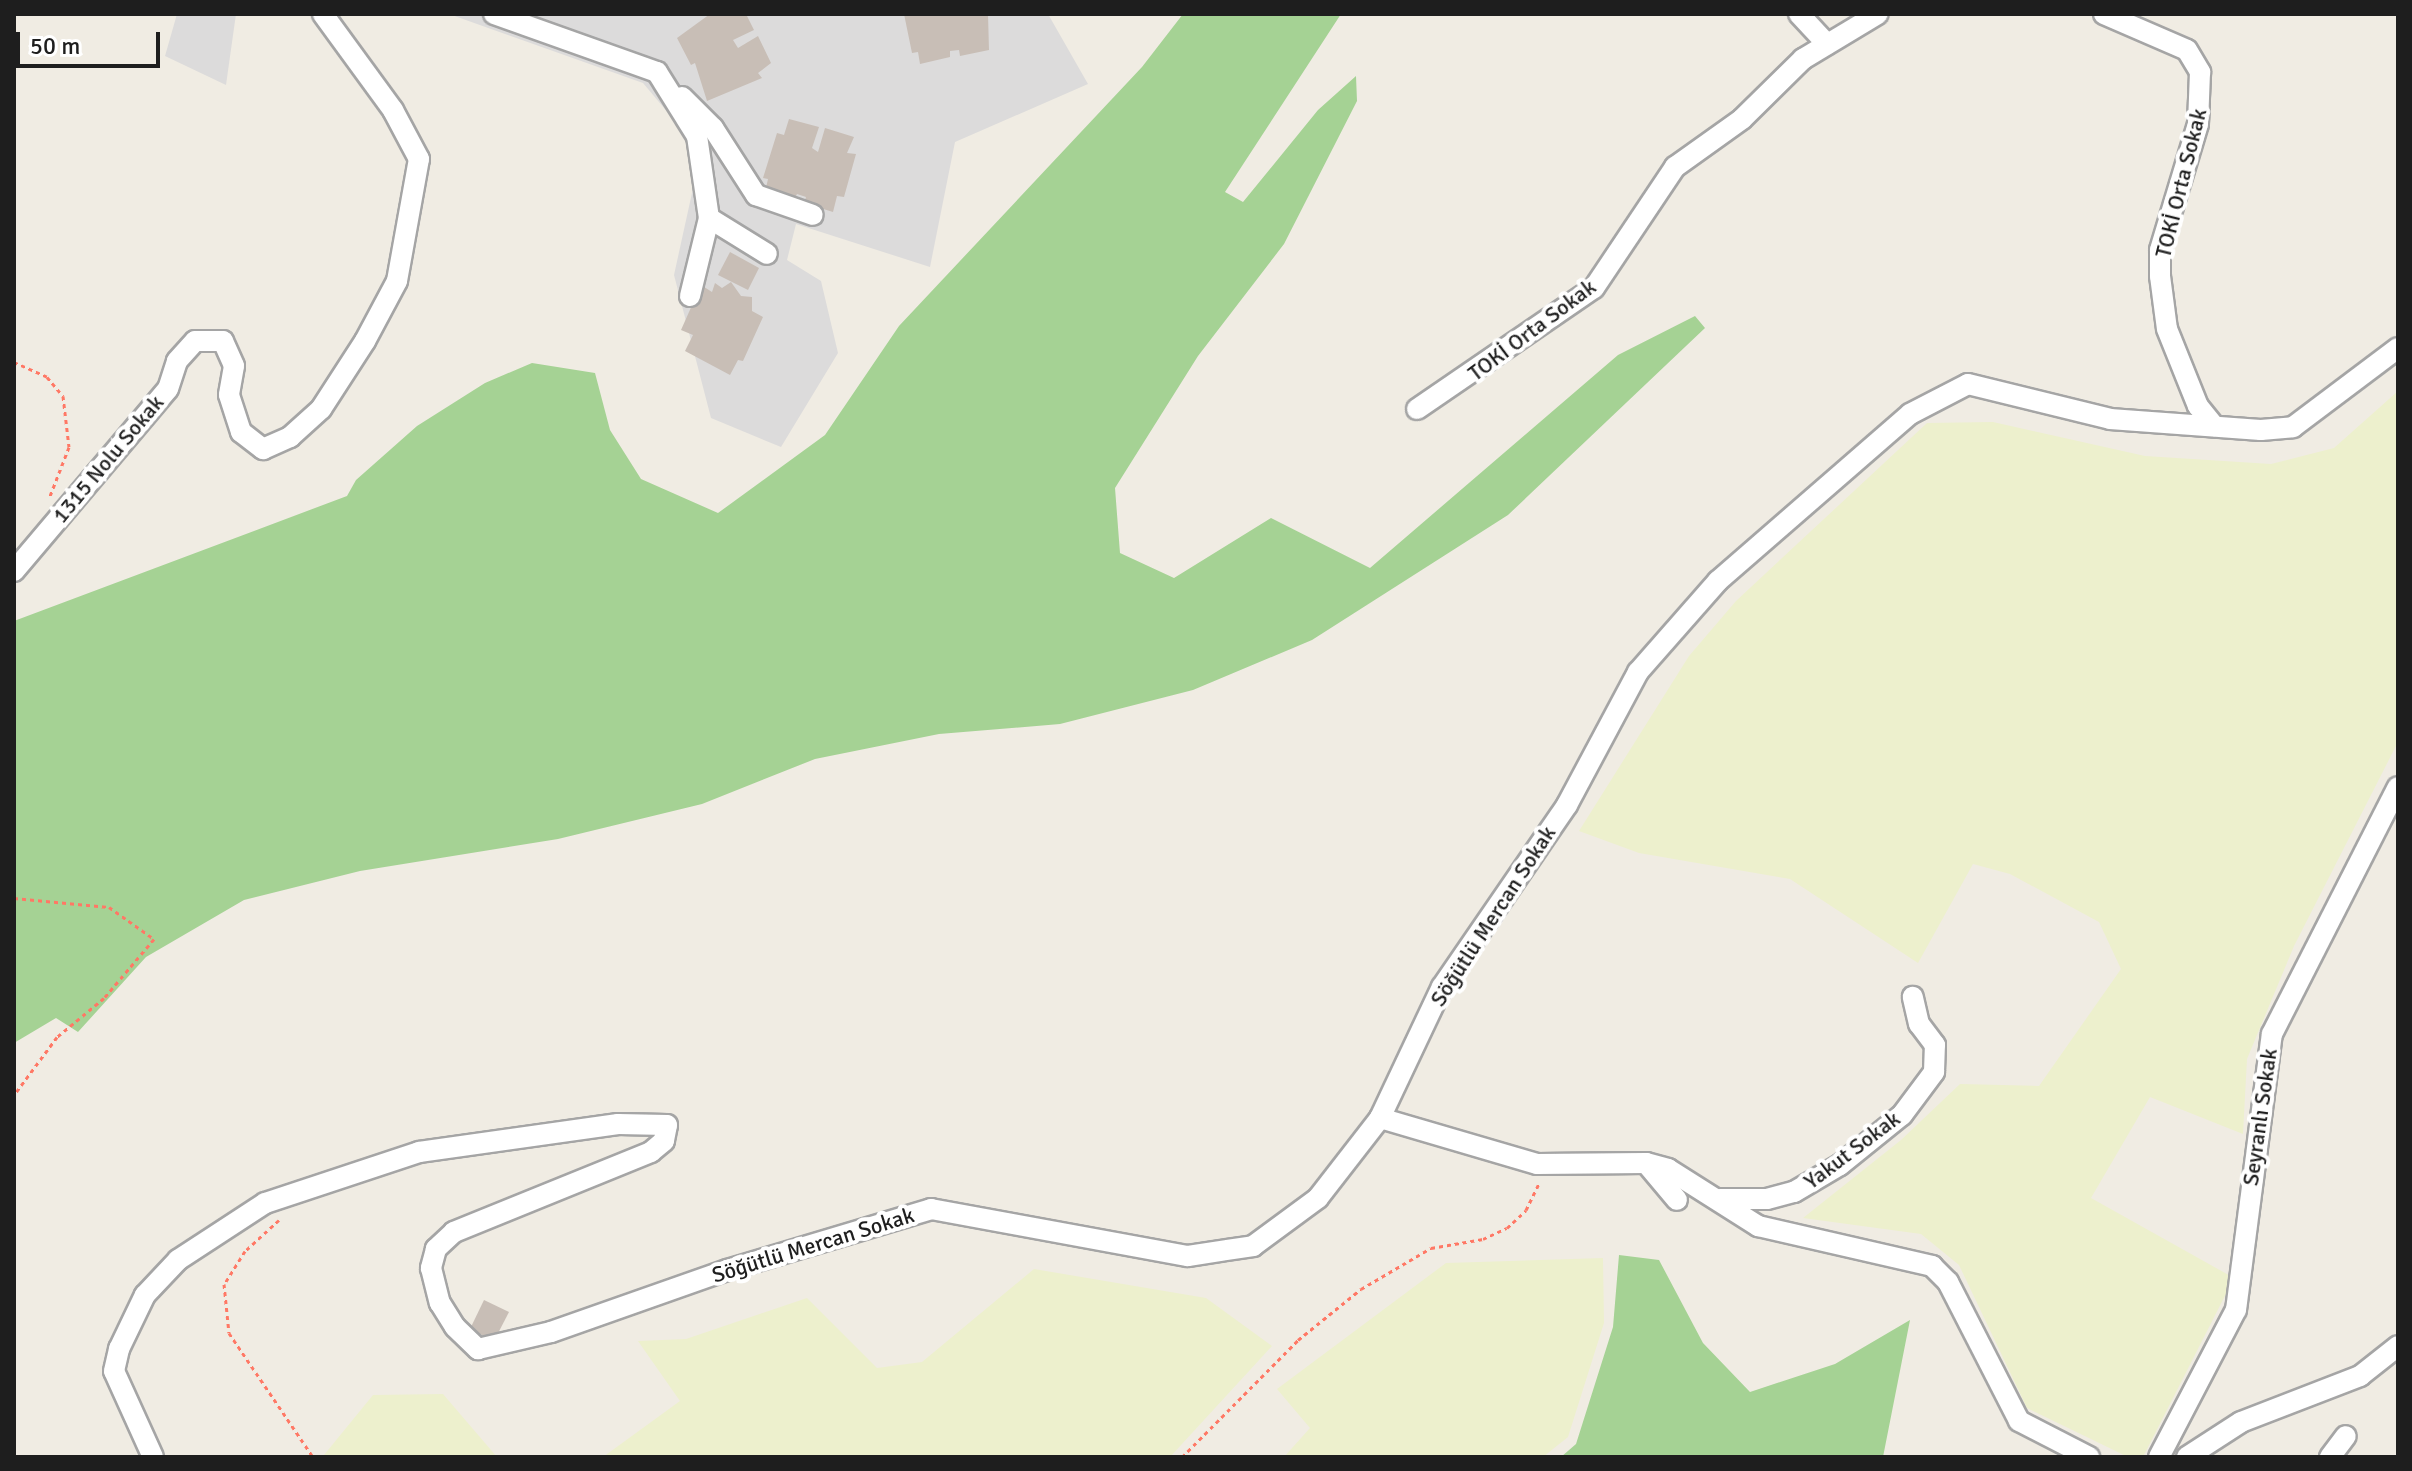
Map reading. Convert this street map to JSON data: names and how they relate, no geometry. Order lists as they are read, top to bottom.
{
  "streets": {
    "street": [
      "TOKİ Orta Sokak",
      "1315 Nolu Sokak",
      "Söğütlü Mercan Sokak",
      "Seyranlı Sokak",
      "Yakut Sokak"
    ]
  },
  "crossings": [
    ["TOKİ Orta Sokak", "Söğütlü Mercan Sokak"]
  ],
  "scale_bar": "50 m"
}
